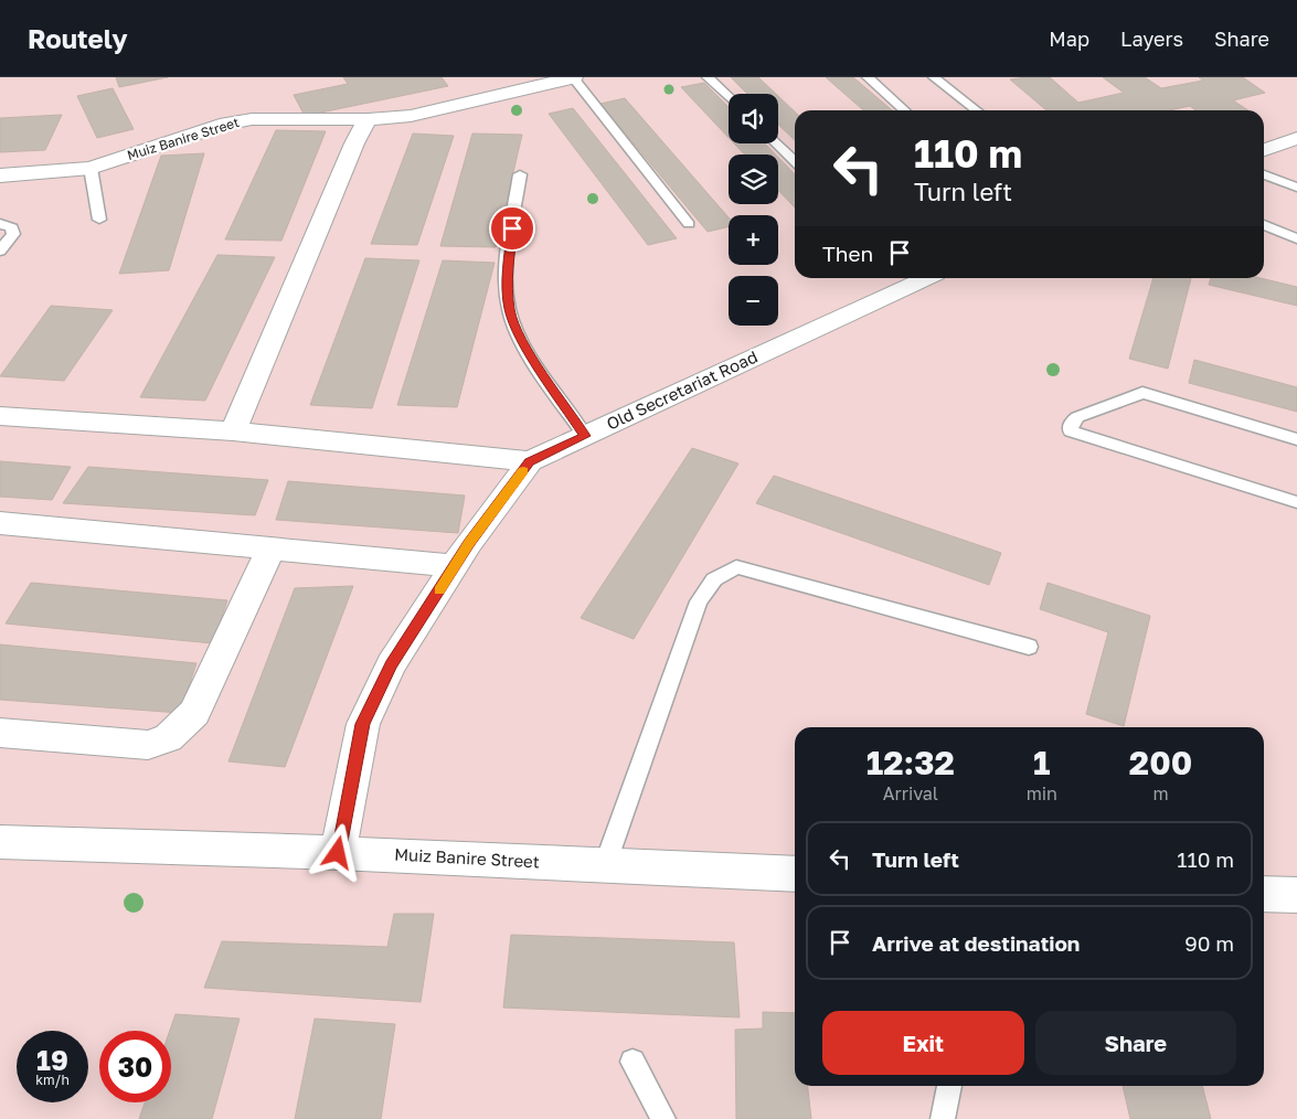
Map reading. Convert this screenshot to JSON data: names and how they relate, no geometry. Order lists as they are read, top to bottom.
{
  "streets": {
    "street": ["Muiz Banire Street", "Old Secretariat Road"]
  },
  "crossings": [
    ["Muiz Banire Street", "Old Secretariat Road"]
  ],
  "page": {
    "header": "Routely",
    "nav": ["Map", "Layers", "Share"],
    "map_buttons": ["+", "−"],
    "turn": ["110 m", "Turn left"],
    "then": "Then",
    "eta": [
      "12:32",
      "Arrival",
      "1",
      "min",
      "200",
      "m"
    ],
    "list": [
      {
        "name": "Turn left",
        "value": "110 m"
      },
      {
        "name": "Arrive at destination",
        "value": "90 m"
      }
    ],
    "buttons": ["Exit", "Share"],
    "speed": "19 km/h",
    "limit": "30"
  }
}
